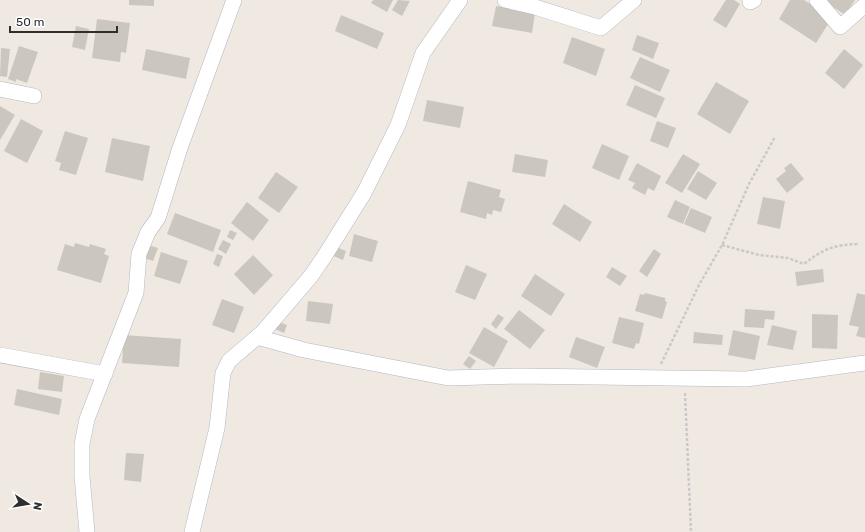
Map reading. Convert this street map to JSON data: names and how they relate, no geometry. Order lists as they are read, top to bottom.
{
  "scale_bar": "50 m",
  "north": "right"
}
